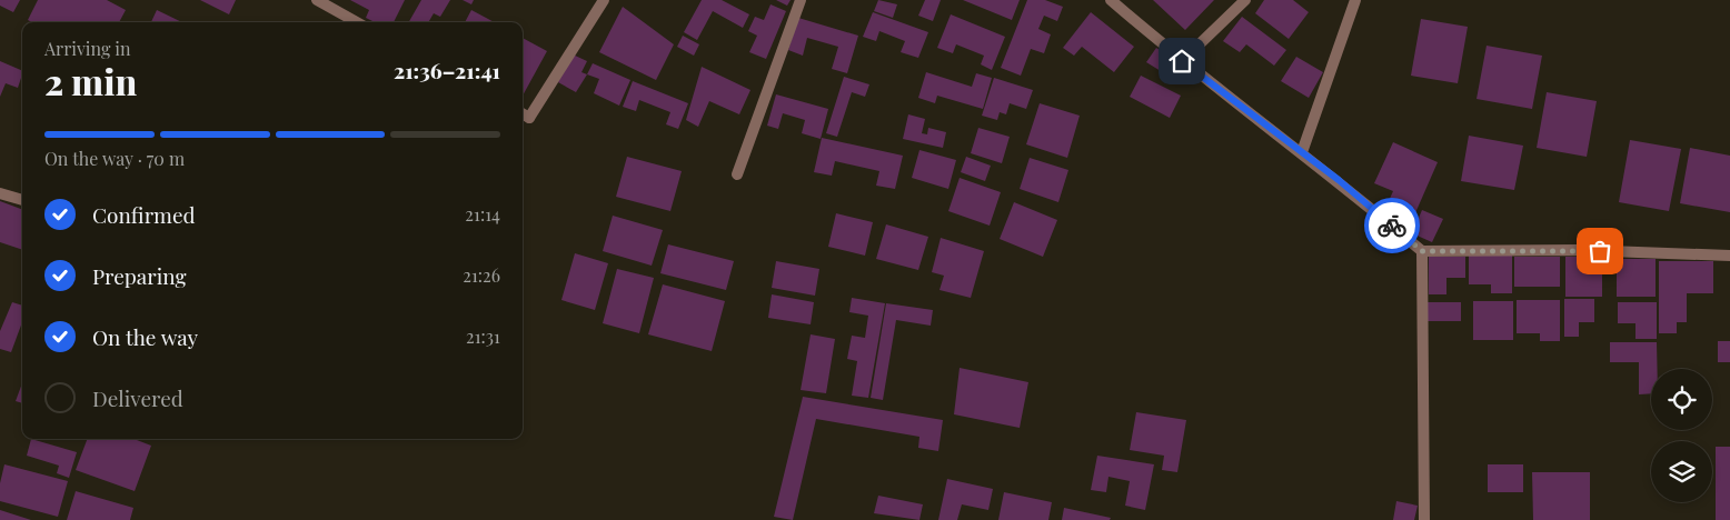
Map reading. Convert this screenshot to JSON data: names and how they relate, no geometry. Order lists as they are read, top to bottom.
{
  "page": {
    "heading": ["2 min", "Arriving in", "21:36–21:41"],
    "bar": "On the way · 70 m",
    "list": [
      ["Confirmed", "21:14"],
      ["Preparing", "21:26"],
      ["On the way", "21:31"],
      "Delivered"
    ]
  }
}
